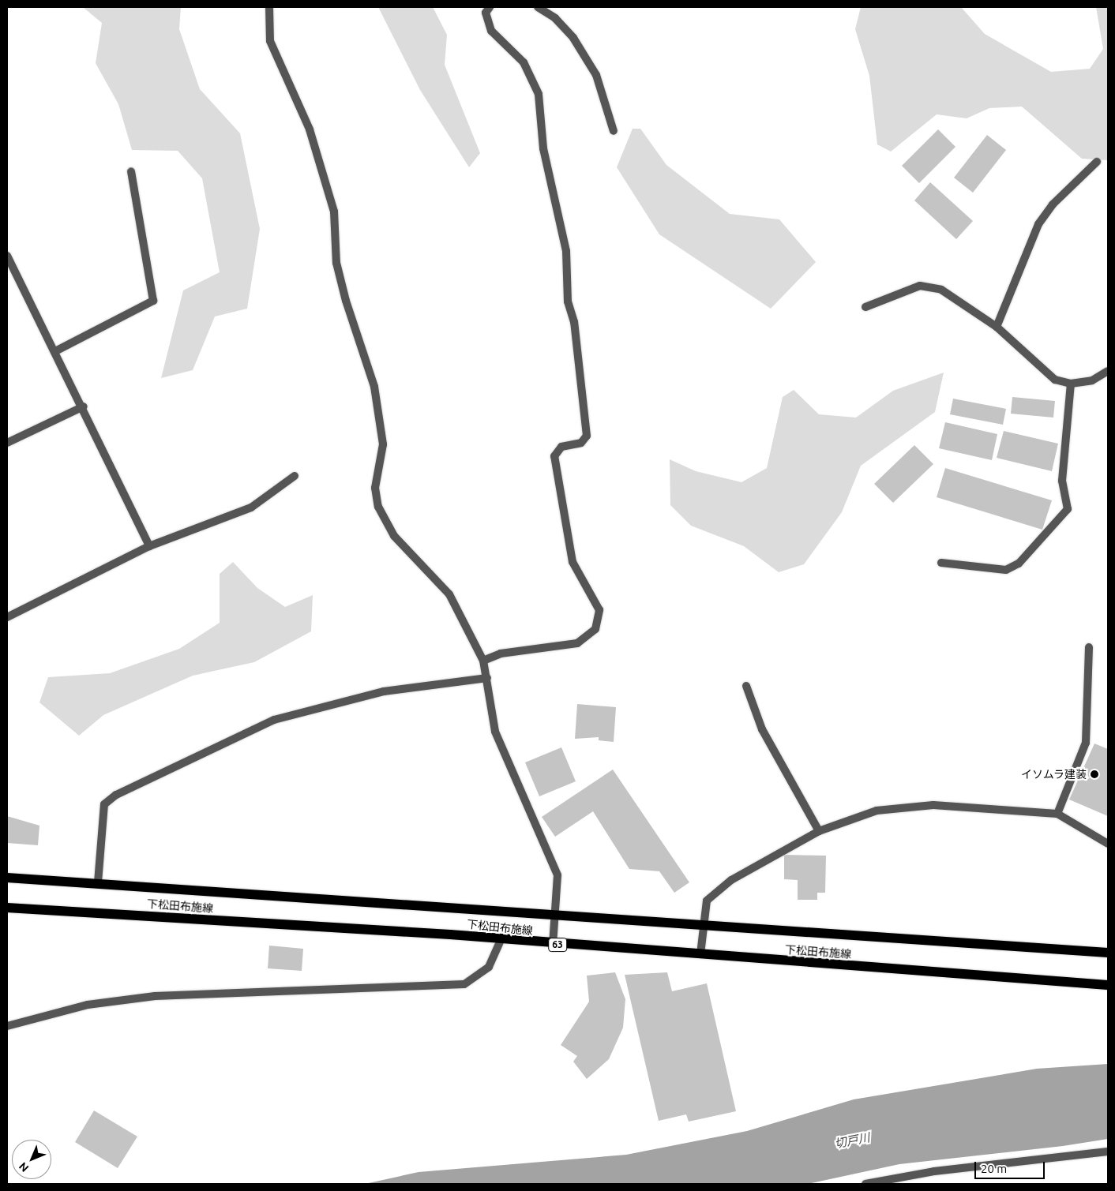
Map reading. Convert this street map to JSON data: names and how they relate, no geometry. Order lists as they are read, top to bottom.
{
  "streets": {
    "main road": ["下松田布施線", "63"]
  },
  "water": ["切戸川"],
  "places": ["イソムラ建装"],
  "scale_bar": "20 m",
  "north": "bottom left"
}
